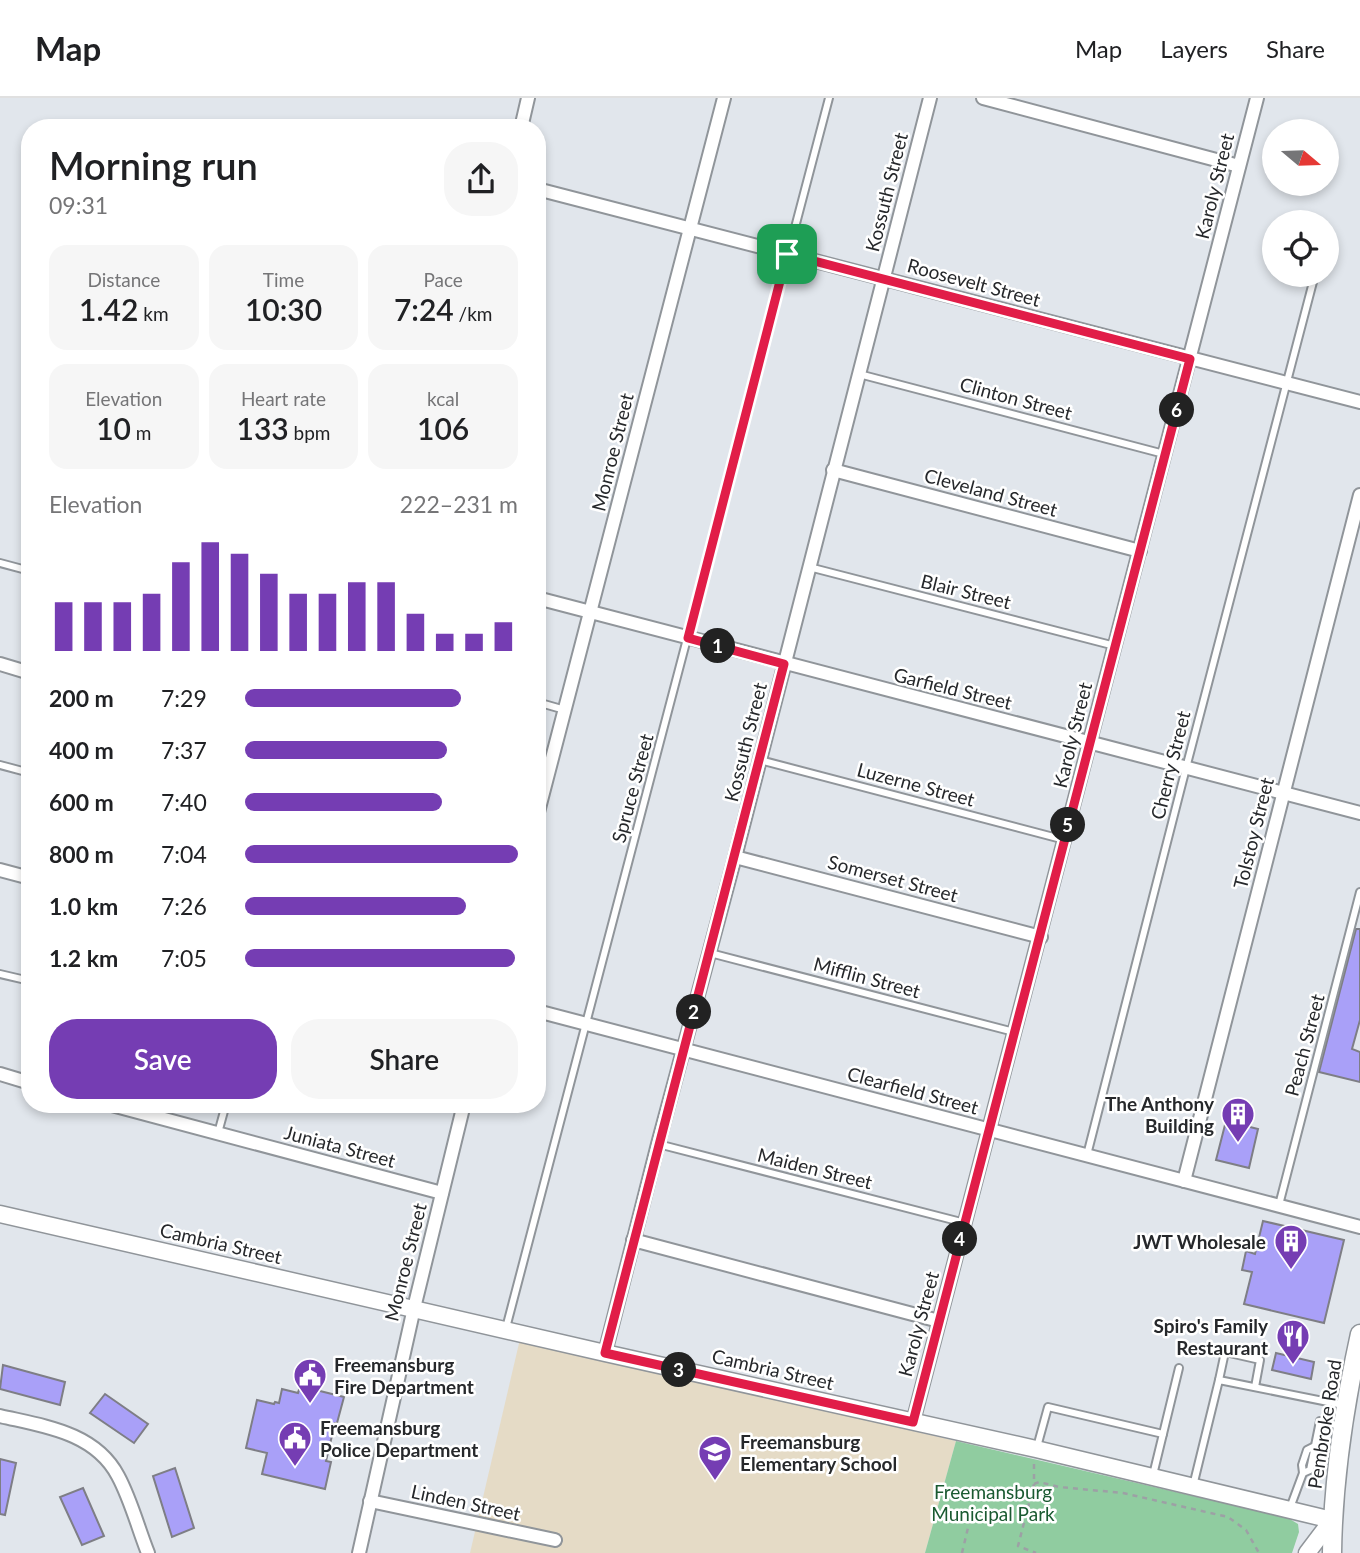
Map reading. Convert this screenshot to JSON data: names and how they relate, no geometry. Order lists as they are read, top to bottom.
{
  "streets": {
    "main road": ["Pembroke Road"],
    "street": [
      "Karoly Street",
      "Kossuth Street",
      "Roosevelt Street",
      "Monroe Street",
      "Cleveland Street",
      "Garfield Street",
      "Tolstoy Street",
      "Somerset Street",
      "Clearfield Street",
      "Juniata Street",
      "Cambria Street",
      "Linden Street"
    ],
    "lane": [
      "Clinton Street",
      "Blair Street",
      "Cherry Street",
      "Luzerne Street",
      "Spruce Street",
      "Mifflin Street",
      "Peach Street",
      "Maiden Street"
    ]
  },
  "crossings": [
    ["Karoly Street", "Roosevelt Street"],
    ["Karoly Street", "Clinton Street"],
    ["Karoly Street", "Cleveland Street"],
    ["Karoly Street", "Blair Street"],
    ["Karoly Street", "Garfield Street"],
    ["Karoly Street", "Luzerne Street"],
    ["Karoly Street", "Somerset Street"],
    ["Karoly Street", "Mifflin Street"],
    ["Karoly Street", "Clearfield Street"],
    ["Karoly Street", "Maiden Street"],
    ["Karoly Street", "Cambria Street"],
    ["Kossuth Street", "Roosevelt Street"],
    ["Kossuth Street", "Clinton Street"],
    ["Kossuth Street", "Cleveland Street"],
    ["Kossuth Street", "Blair Street"],
    ["Kossuth Street", "Garfield Street"],
    ["Kossuth Street", "Luzerne Street"],
    ["Kossuth Street", "Somerset Street"],
    ["Kossuth Street", "Mifflin Street"],
    ["Kossuth Street", "Clearfield Street"],
    ["Kossuth Street", "Maiden Street"],
    ["Kossuth Street", "Cambria Street"],
    ["Roosevelt Street", "Monroe Street"],
    ["Roosevelt Street", "Cherry Street"],
    ["Roosevelt Street", "Spruce Street"],
    ["Monroe Street", "Garfield Street"],
    ["Monroe Street", "Juniata Street"],
    ["Monroe Street", "Cambria Street"],
    ["Monroe Street", "Linden Street"],
    ["Garfield Street", "Cherry Street"],
    ["Garfield Street", "Spruce Street"],
    ["Garfield Street", "Tolstoy Street"],
    ["Cherry Street", "Clearfield Street"],
    ["Spruce Street", "Clearfield Street"],
    ["Spruce Street", "Cambria Street"],
    ["Tolstoy Street", "Clearfield Street"],
    ["Peach Street", "Clearfield Street"],
    ["Cambria Street", "Pembroke Road"]
  ],
  "parks": ["Freemansburg Municipal Park"],
  "places": {
    "building": ["The Anthony Building", "JWT Wholesale"],
    "restaurant": ["Spiro's Family Restaurant"],
    "public building": ["Freemansburg Fire Department", "Freemansburg Police Department"],
    "school or university": ["Freemansburg Elementary School"]
  },
  "north": "right",
  "page": {
    "header": "Map",
    "nav": ["Map", "Layers", "Share"],
    "heading": ["Morning run", "09:31"],
    "stats": [
      ["Distance", "1.42 km"],
      ["Time", "10:30"],
      ["Pace", "7:24 /km"],
      ["Elevation", "10 m"],
      ["Heart rate", "133 bpm"],
      ["kcal", "106"]
    ],
    "pins": [
      "6",
      "1",
      "5",
      "2",
      "4",
      "3"
    ],
    "chart": ["Elevation", "222–231 m"],
    "list": [
      {
        "name": "200 m",
        "note": "7:29"
      },
      {
        "name": "400 m",
        "note": "7:37"
      },
      {
        "name": "600 m",
        "note": "7:40"
      },
      {
        "name": "800 m",
        "note": "7:04"
      },
      {
        "name": "1.0 km",
        "note": "7:26"
      },
      {
        "name": "1.2 km",
        "note": "7:05"
      }
    ],
    "buttons": ["Save", "Share"]
  }
}
